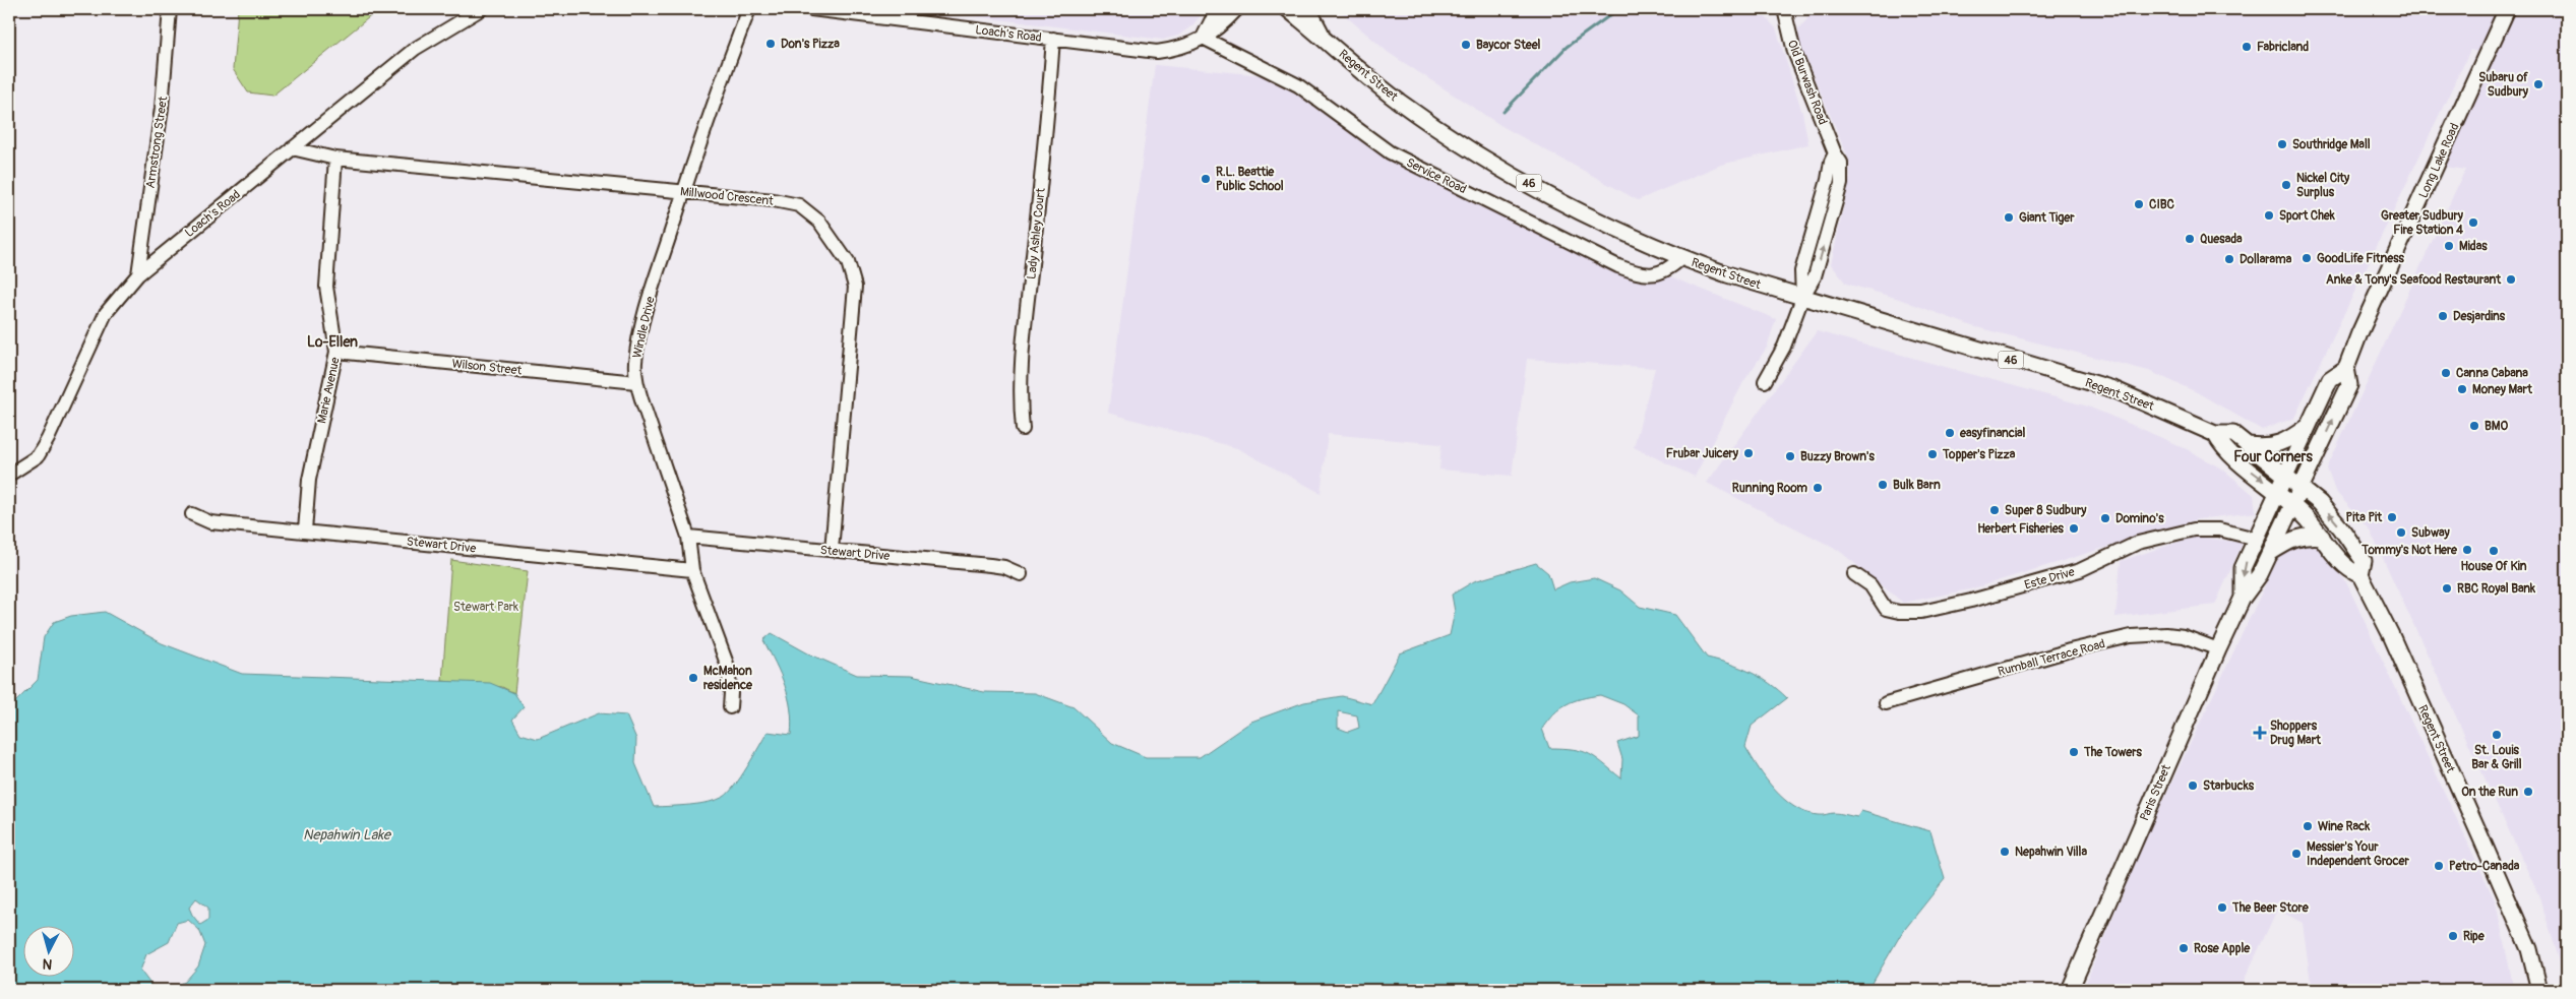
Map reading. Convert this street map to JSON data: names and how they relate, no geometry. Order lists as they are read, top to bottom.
{
  "streets": {
    "main road": [
      "Regent Street",
      "Long Lake Road",
      "46",
      "Paris Street"
    ],
    "street": [
      "Loach's Road",
      "Old Burwash Road",
      "Armstrong Street",
      "Service Road",
      "Millwood Crescent",
      "Lady Ashley Court",
      "Windle Drive",
      "Wilson Street",
      "Marie Avenue",
      "Stewart Drive",
      "Este Drive",
      "Rumball Terrace Road"
    ]
  },
  "crossings": [
    ["Loach's Road", "Armstrong Street"],
    ["Loach's Road", "Service Road"],
    ["Loach's Road", "Millwood Crescent"],
    ["Loach's Road", "Lady Ashley Court"],
    ["Regent Street", "Old Burwash Road"],
    ["Regent Street", "Long Lake Road"],
    ["Regent Street", "Service Road"],
    ["Regent Street", "Paris Street"],
    ["Long Lake Road", "Paris Street"],
    ["Millwood Crescent", "Windle Drive"],
    ["Millwood Crescent", "Marie Avenue"],
    ["Millwood Crescent", "Stewart Drive"],
    ["Windle Drive", "Wilson Street"],
    ["Windle Drive", "Stewart Drive"],
    ["Wilson Street", "Marie Avenue"],
    ["Marie Avenue", "Stewart Drive"],
    ["Este Drive", "Paris Street"],
    ["Rumball Terrace Road", "Paris Street"]
  ],
  "districts": ["Lo-Ellen", "Four Corners"],
  "water": ["Nepahwin Lake"],
  "parks": ["Stewart Park"],
  "places": {
    "other": [
      "Don's Pizza",
      "Baycor Steel",
      "Fabricland",
      "Subaru of Sudbury",
      "Southridge Mall",
      "R.L. Beattie Public School",
      "Nickel City Surplus",
      "CIBC",
      "Sport Chek",
      "Giant Tiger",
      "Greater Sudbury Fire Station 4",
      "Quesada",
      "Midas",
      "GoodLife Fitness",
      "Dollarama",
      "Anke & Tony's Seafood Restaurant",
      "Desjardins",
      "Canna Cabana",
      "Money Mart",
      "BMO",
      "easyfinancial",
      "Frubar Juicery",
      "Topper's Pizza",
      "Buzzy Brown's",
      "Bulk Barn",
      "Running Room",
      "Super 8 Sudbury",
      "Pita Pit",
      "Domino's",
      "Herbert Fisheries",
      "Subway",
      "Tommy's Not Here",
      "House Of Kin",
      "RBC Royal Bank",
      "McMahon residence",
      "St. Louis Bar & Grill",
      "The Towers",
      "Starbucks",
      "On the Run",
      "Wine Rack",
      "Nepahwin Villa",
      "Messier's Your Independent Grocer",
      "Petro-Canada",
      "The Beer Store",
      "Ripe",
      "Rose Apple"
    ],
    "health": ["Shoppers Drug Mart"]
  },
  "north": "bottom"
}
